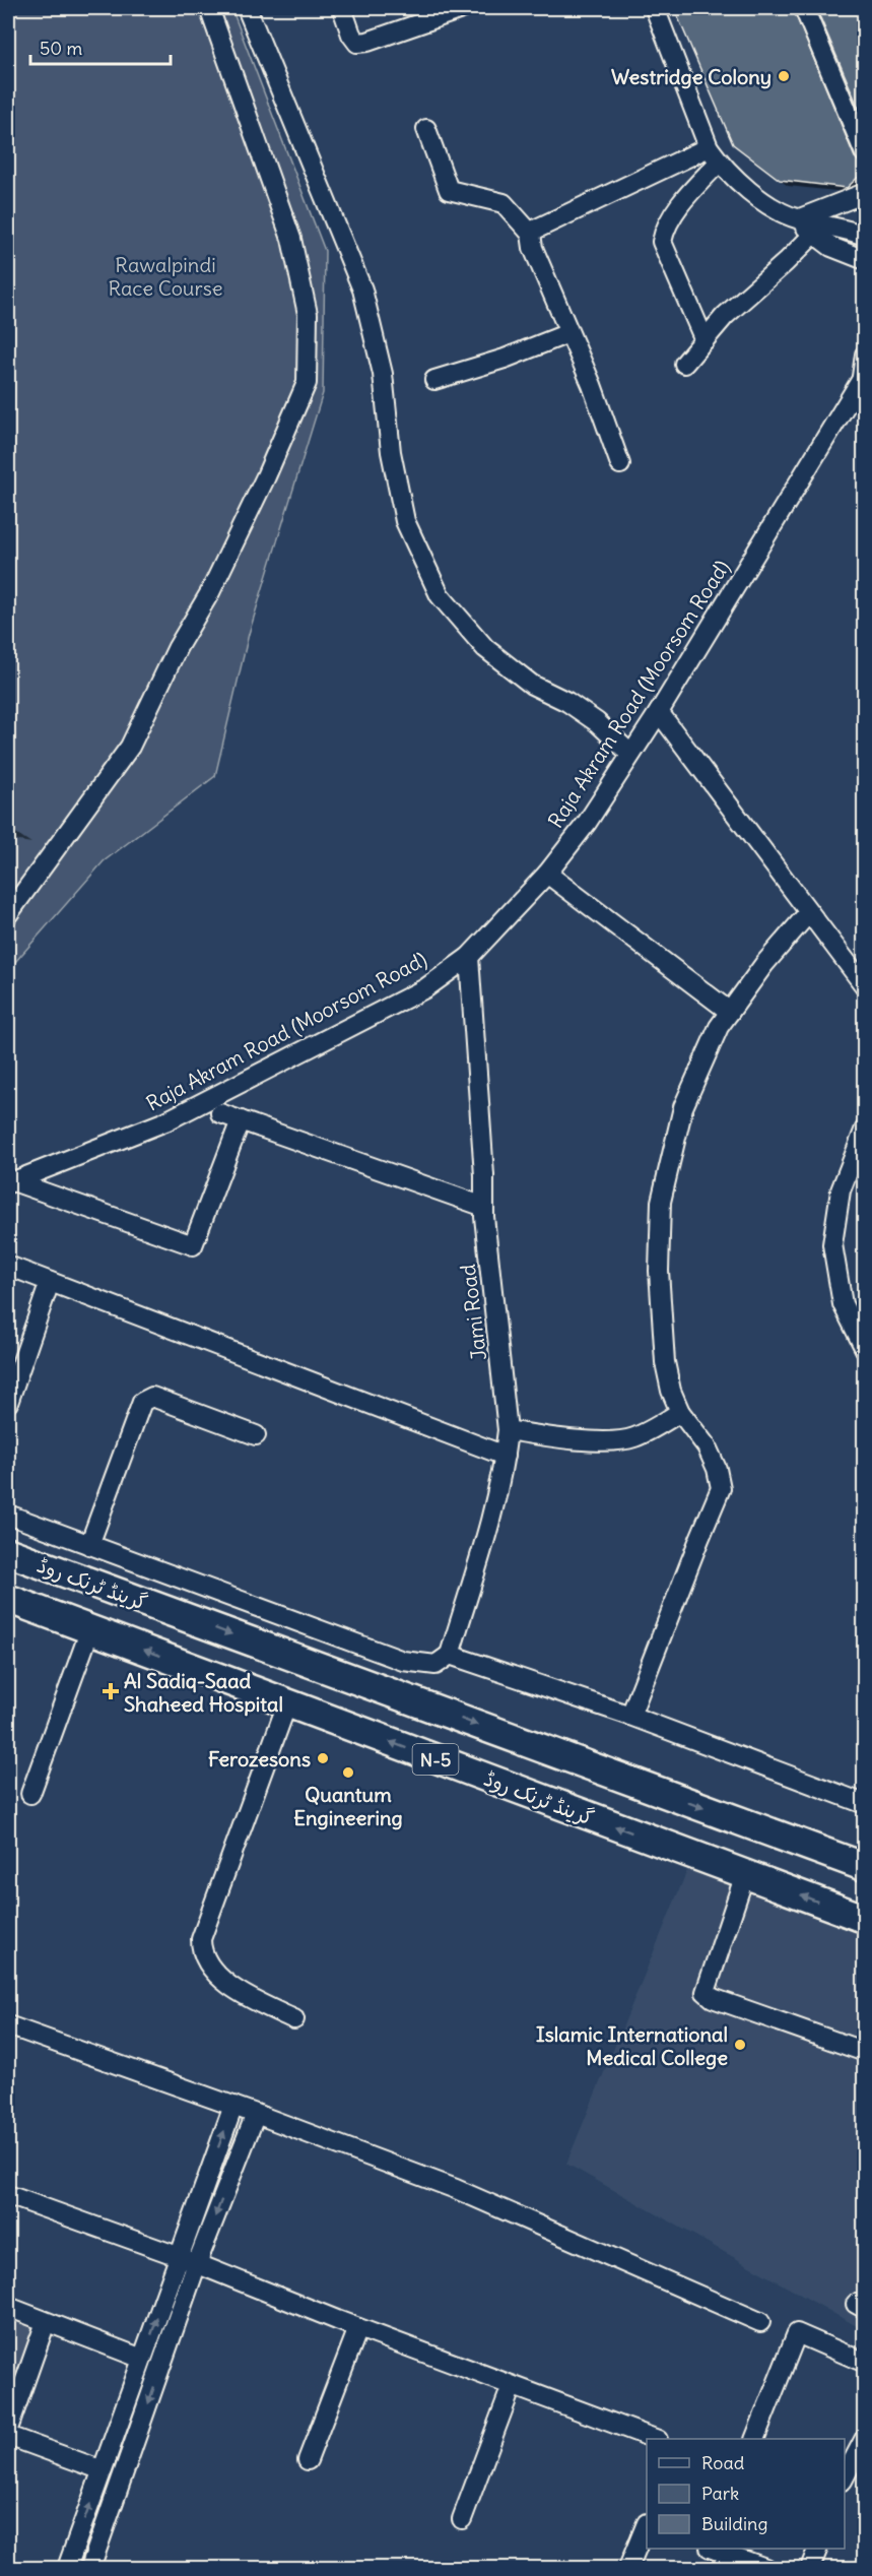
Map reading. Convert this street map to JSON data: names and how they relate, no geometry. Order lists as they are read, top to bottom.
{
  "streets": {
    "highway": ["گرینڈ ٹرنک روڈ", "N-5"],
    "street": ["Raja Akram Road (Moorsom Road)", "Jami Road"]
  },
  "crossings": [
    ["Raja Akram Road (Moorsom Road)", "Jami Road"]
  ],
  "parks": ["Rawalpindi Race Course"],
  "places": {
    "other": [
      "Westridge Colony",
      "Ferozesons",
      "Quantum Engineering",
      "Islamic International Medical College"
    ],
    "health": ["Al Sadiq-Saad Shaheed Hospital"]
  },
  "legend": ["Road", "Park", "Building"],
  "scale_bar": "50 m"
}
